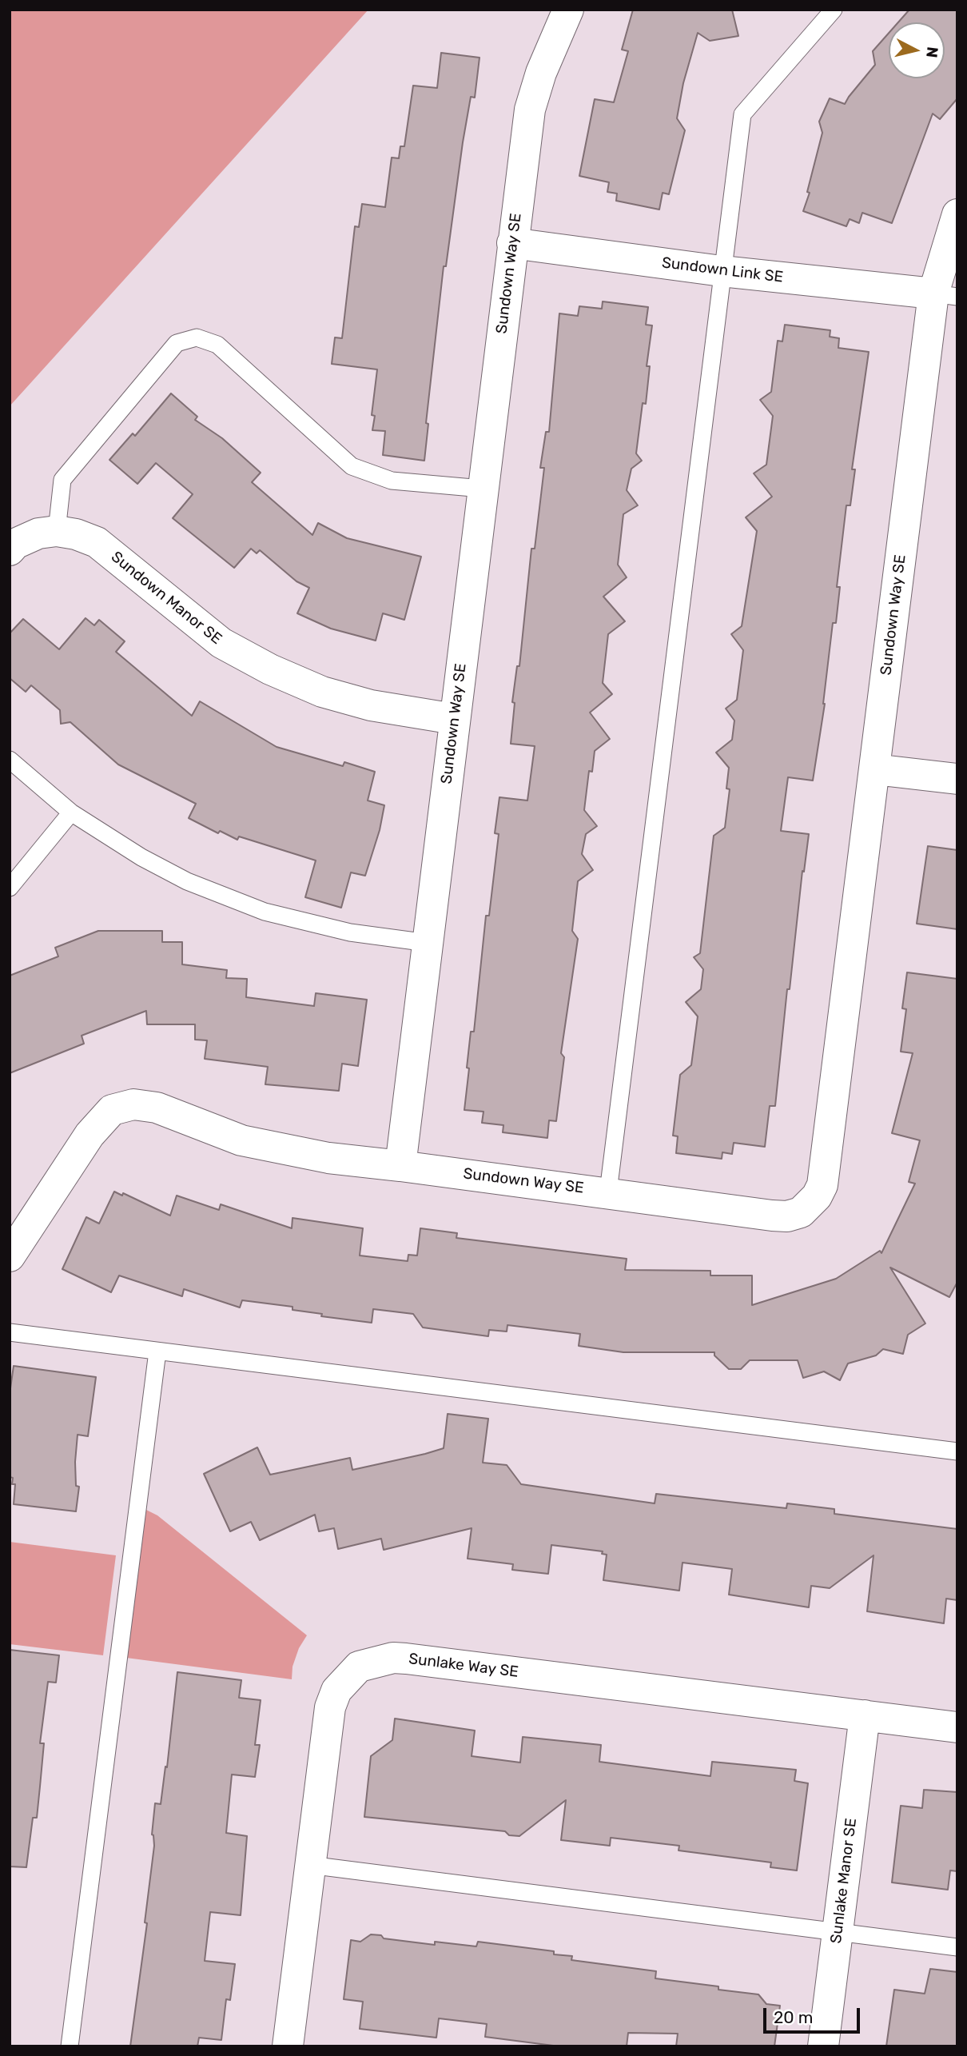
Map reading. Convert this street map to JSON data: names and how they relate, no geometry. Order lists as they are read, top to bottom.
{
  "streets": {
    "street": [
      "Sundown Link SE",
      "Sundown Way SE",
      "Sundown Manor SE",
      "Sunlake Way SE",
      "Sunlake Manor SE"
    ]
  },
  "crossings": [
    ["Sundown Link SE", "Sundown Way SE"],
    ["Sundown Way SE", "Sundown Manor SE"],
    ["Sunlake Way SE", "Sunlake Manor SE"]
  ],
  "scale_bar": "20 m",
  "north": "right"
}
